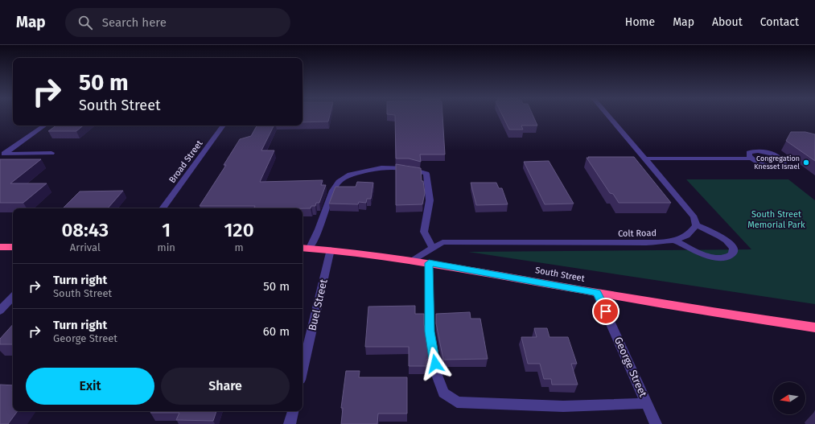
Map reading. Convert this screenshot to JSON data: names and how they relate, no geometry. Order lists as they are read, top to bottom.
{
  "streets": {
    "highway": ["South Street"],
    "street": [
      "Broad Street",
      "Colt Road",
      "Buel Street",
      "George Street"
    ]
  },
  "crossings": [
    ["Colt Road", "South Street"],
    ["South Street", "Buel Street"],
    ["South Street", "George Street"]
  ],
  "parks": ["South Street Memorial Park"],
  "places": ["Congregation Knesset Israel"],
  "north": "left",
  "page": {
    "header": "Map",
    "search": "Search here",
    "nav": [
      "Home",
      "Map",
      "About",
      "Contact"
    ],
    "turn": ["50 m", "South Street"],
    "eta": [
      "08:43",
      "Arrival",
      "1",
      "min",
      "120",
      "m"
    ],
    "list": [
      {
        "name": "Turn right",
        "note": "South Street",
        "value": "50 m"
      },
      {
        "name": "Turn right",
        "note": "George Street",
        "value": "60 m"
      }
    ],
    "buttons": ["Exit", "Share"]
  }
}
